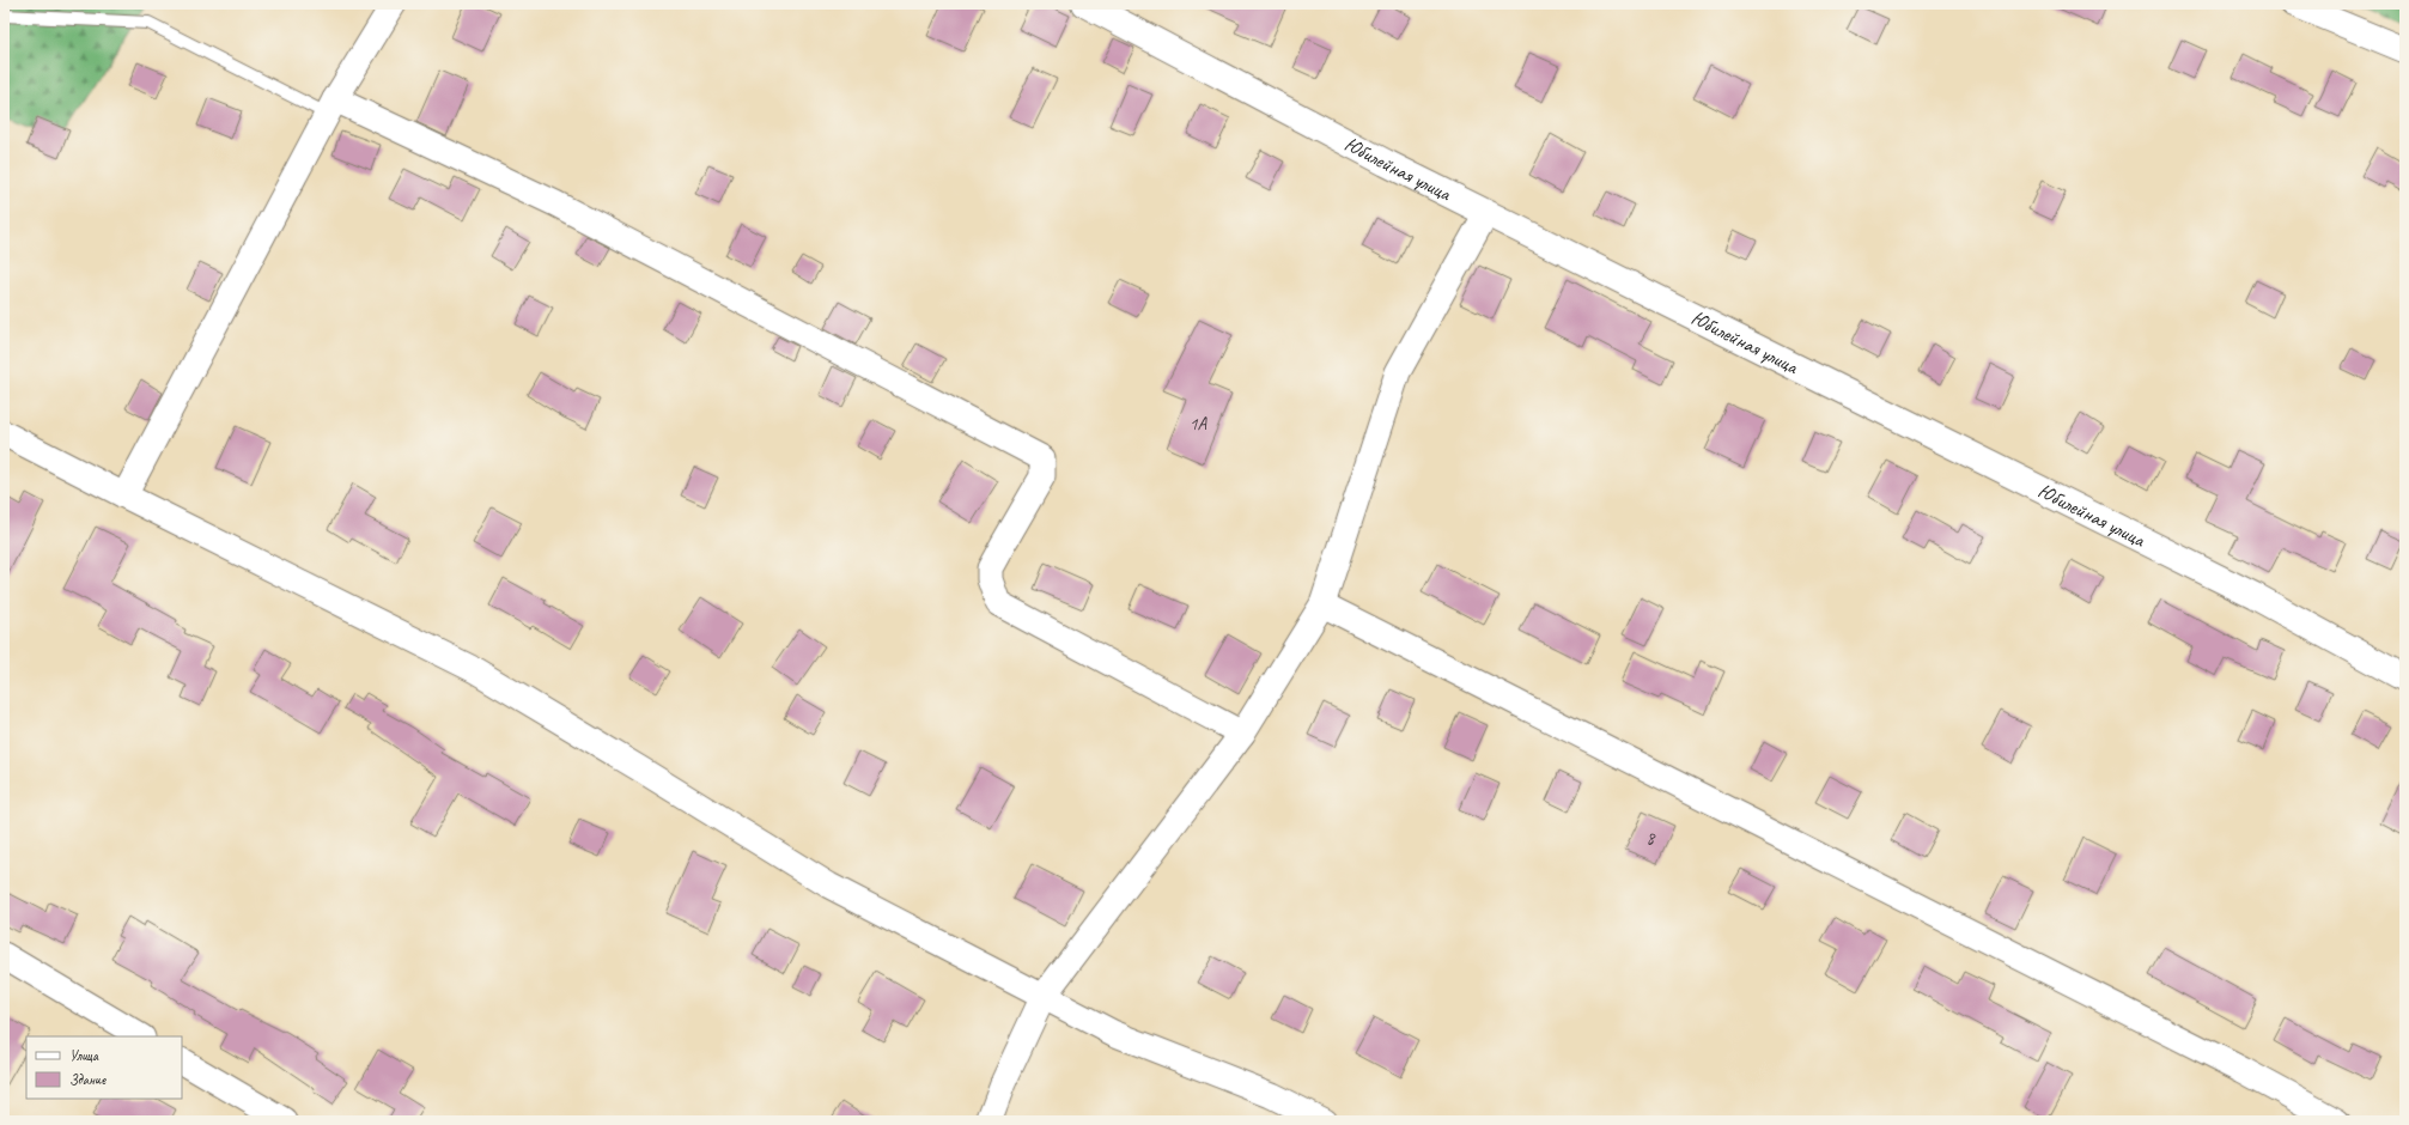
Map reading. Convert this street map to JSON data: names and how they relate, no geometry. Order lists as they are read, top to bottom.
{
  "streets": {
    "street": ["Юбилейная улица"]
  },
  "house_numbers": ["1А", "8"],
  "legend": ["Улица", "Здание"]
}
